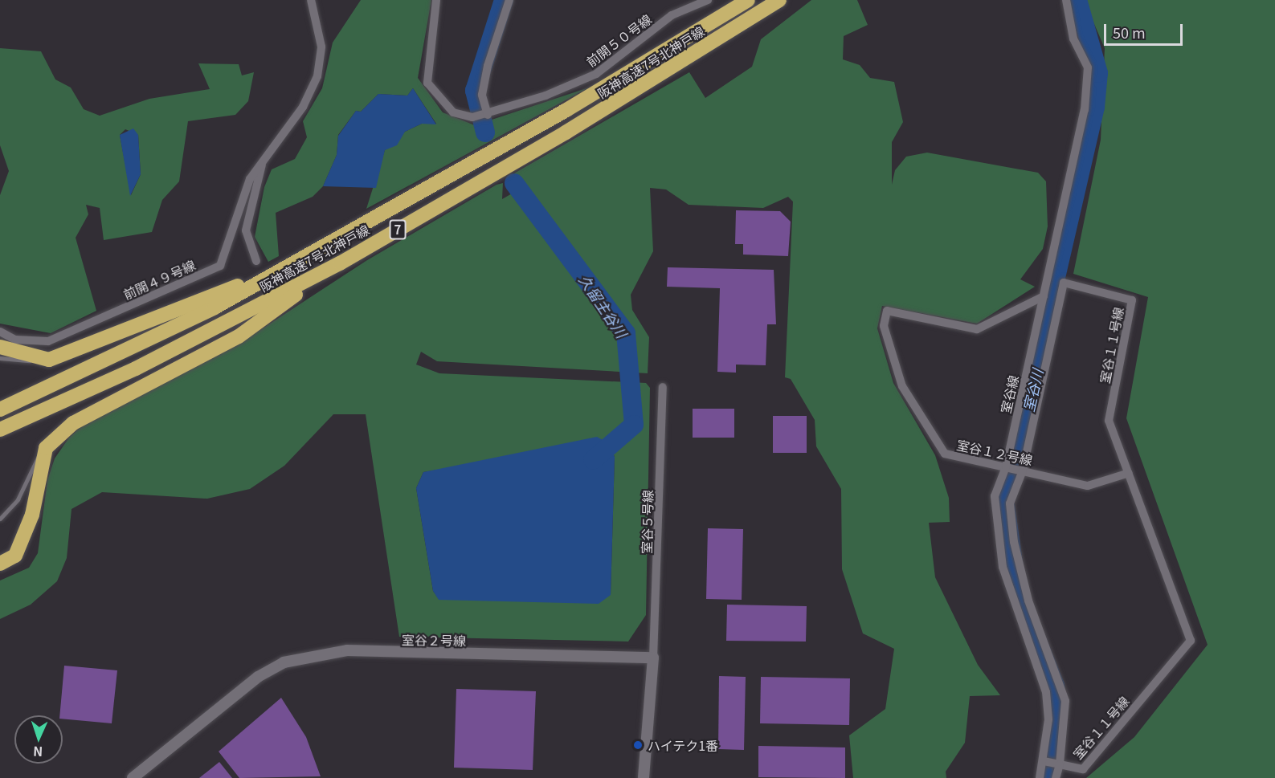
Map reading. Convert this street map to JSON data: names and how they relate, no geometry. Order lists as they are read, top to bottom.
{
  "streets": {
    "highway": ["阪神高速7号北神戸線", "7"],
    "street": [
      "前開５０号線",
      "前開４９号線",
      "室谷１１号線",
      "室谷線",
      "室谷１２号線",
      "室谷５号線",
      "室谷２号線"
    ]
  },
  "crossings": [
    ["室谷１１号線", "室谷１２号線"],
    ["室谷線", "室谷１２号線"],
    ["室谷５号線", "室谷２号線"]
  ],
  "water": ["久留主谷川", "室谷川"],
  "places": ["ハイテク1番"],
  "scale_bar": "50 m",
  "north": "bottom"
}
